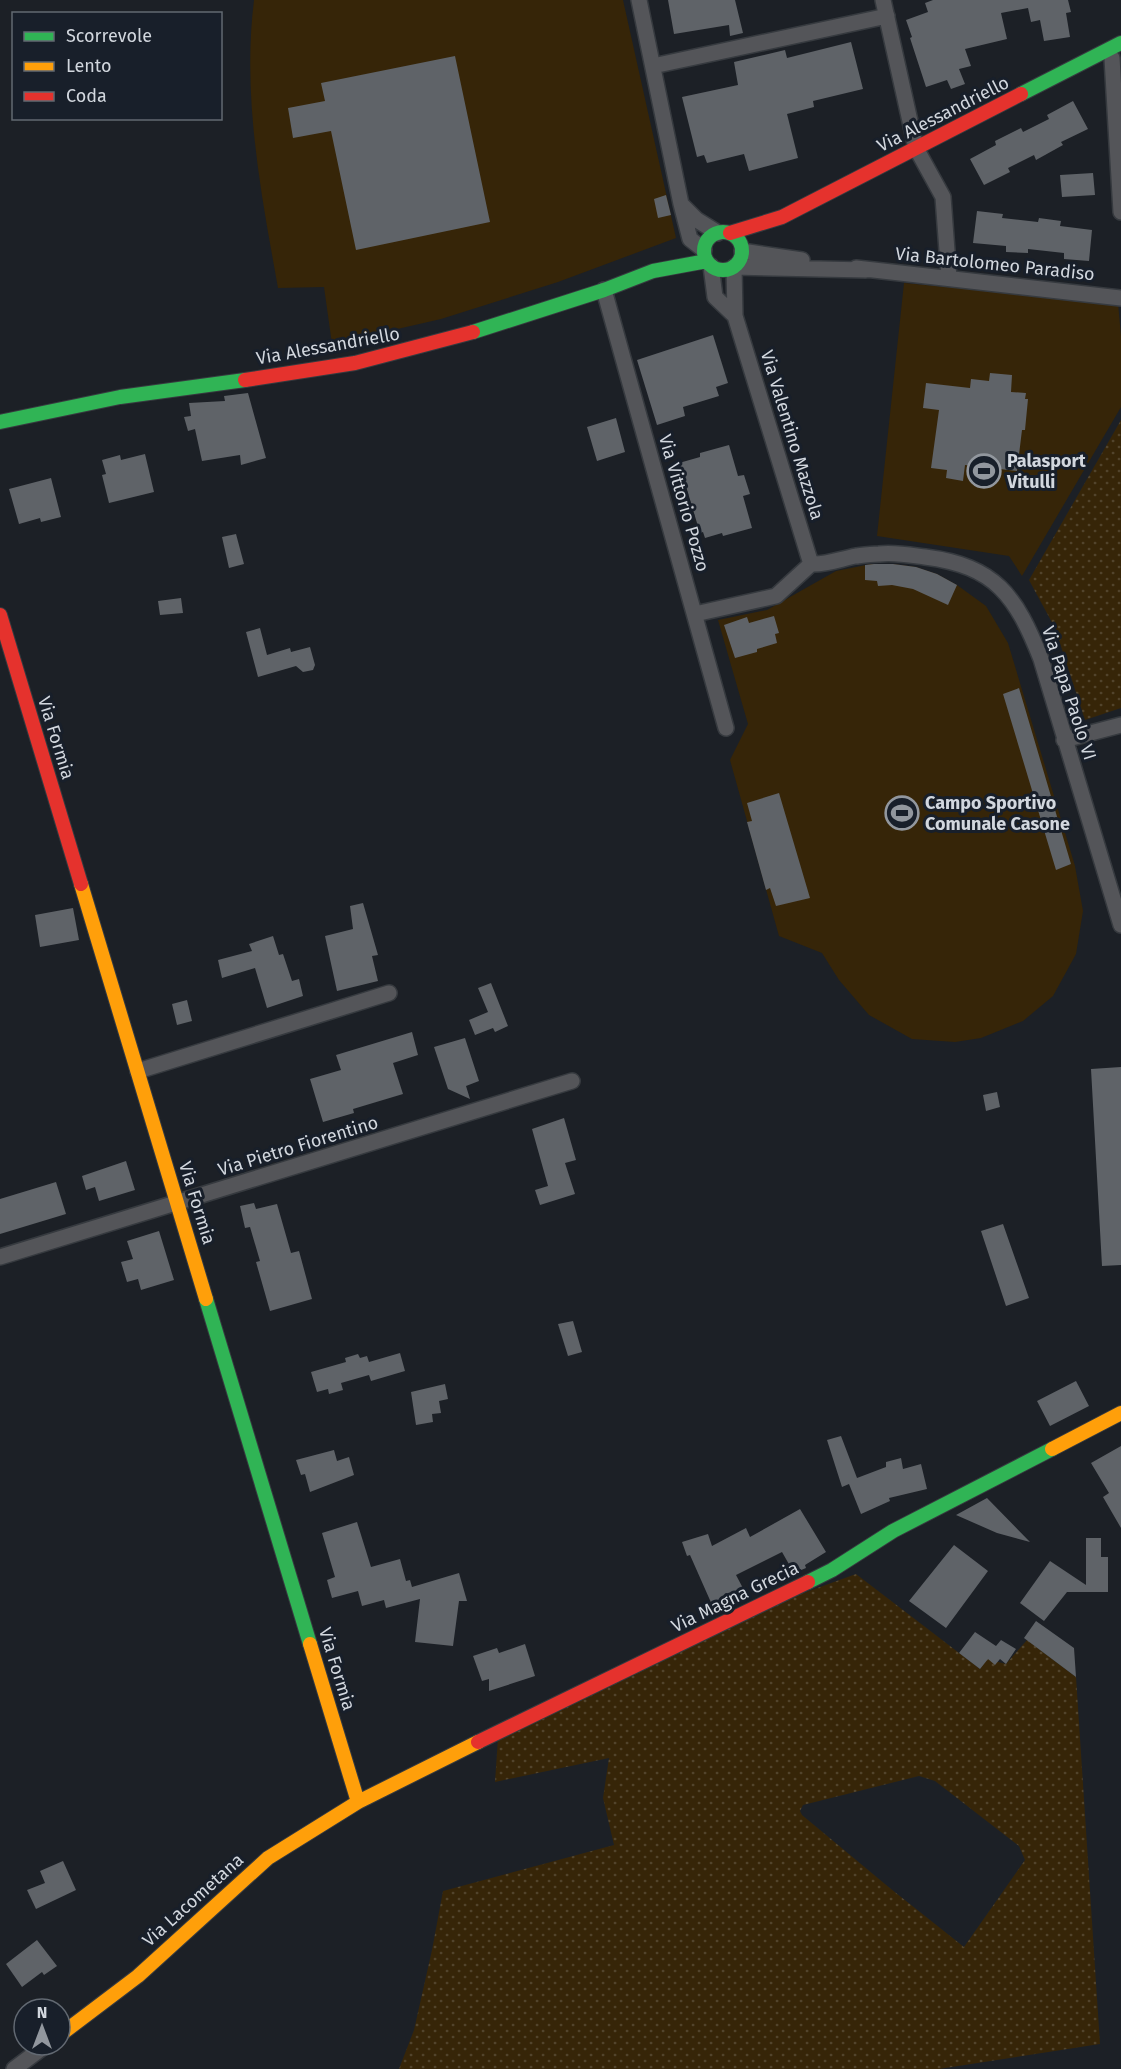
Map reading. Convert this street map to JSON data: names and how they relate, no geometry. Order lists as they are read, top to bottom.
{
  "streets": {
    "street": [
      "Via Alessandriello",
      "Via Bartolomeo Paradiso",
      "Via Valentino Mazzola",
      "Via Vittorio Pozzo",
      "Via Papa Paolo VI",
      "Via Formia",
      "Via Pietro Fiorentino",
      "Via Magna Grecia",
      "Via Lacometana"
    ]
  },
  "crossings": [
    ["Via Alessandriello", "Via Bartolomeo Paradiso"],
    ["Via Alessandriello", "Via Valentino Mazzola"],
    ["Via Alessandriello", "Via Vittorio Pozzo"],
    ["Via Bartolomeo Paradiso", "Via Valentino Mazzola"],
    ["Via Valentino Mazzola", "Via Papa Paolo VI"],
    ["Via Formia", "Via Pietro Fiorentino"],
    ["Via Formia", "Via Magna Grecia"],
    ["Via Formia", "Via Lacometana"],
    ["Via Magna Grecia", "Via Lacometana"]
  ],
  "places": {
    "sports": ["Palasport Vitulli", "Campo Sportivo Comunale Casone"]
  },
  "legend": ["Scorrevole", "Lento", "Coda"],
  "north": "top"
}
